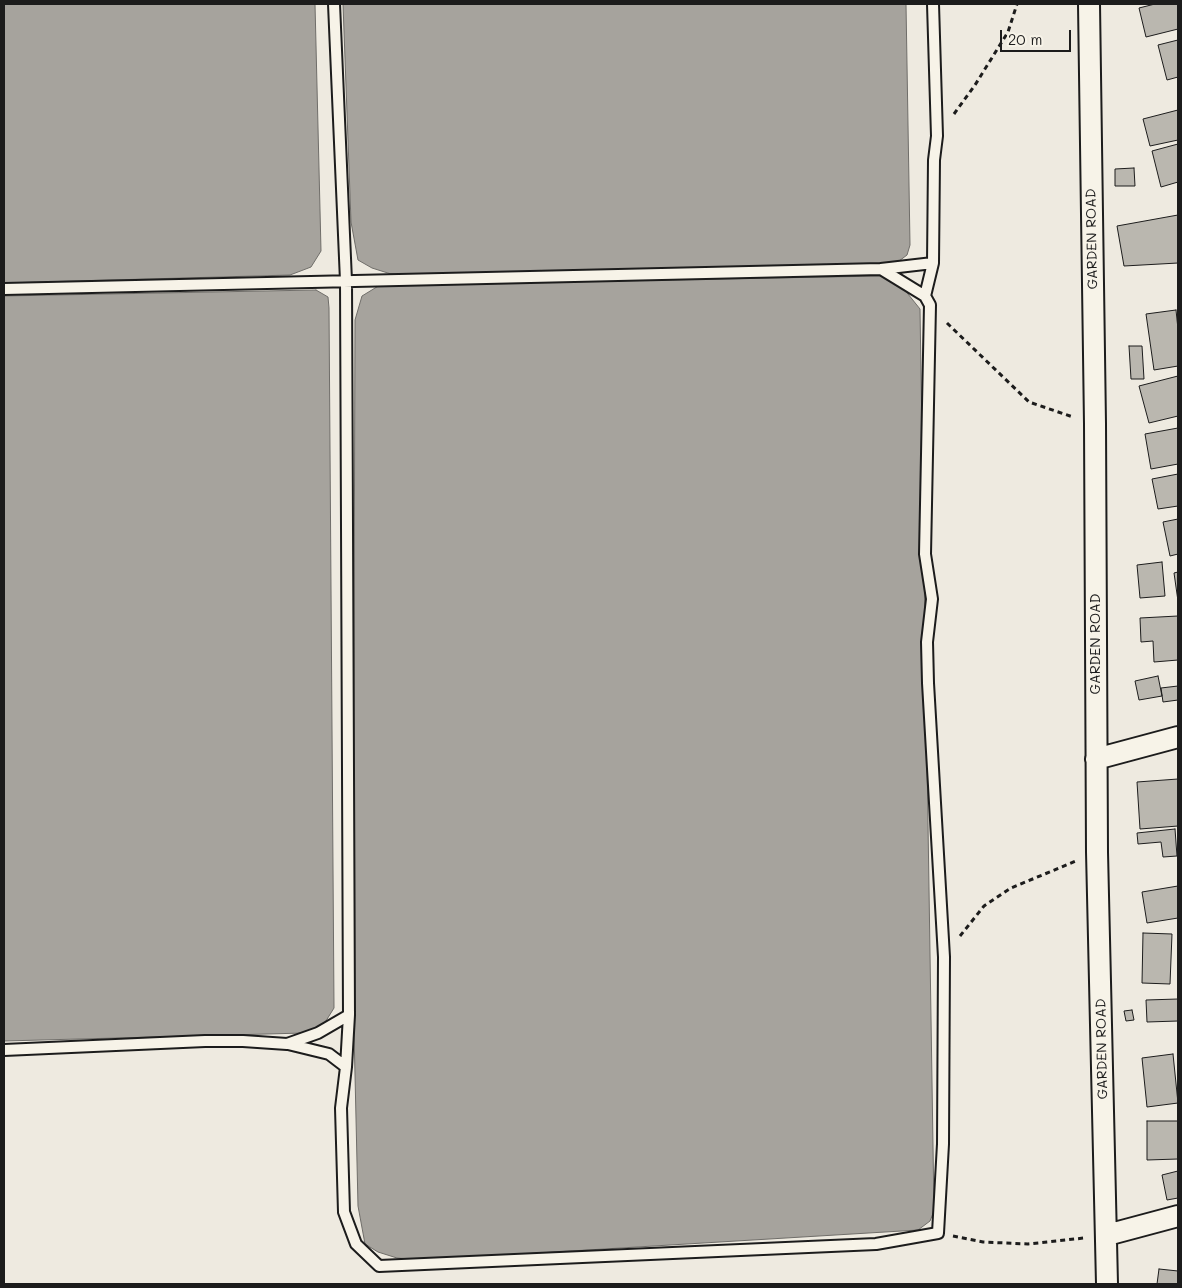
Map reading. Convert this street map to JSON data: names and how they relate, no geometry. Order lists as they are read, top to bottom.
{
  "streets": {
    "street": ["GARDEN ROAD"]
  },
  "scale_bar": "20 m"
}
